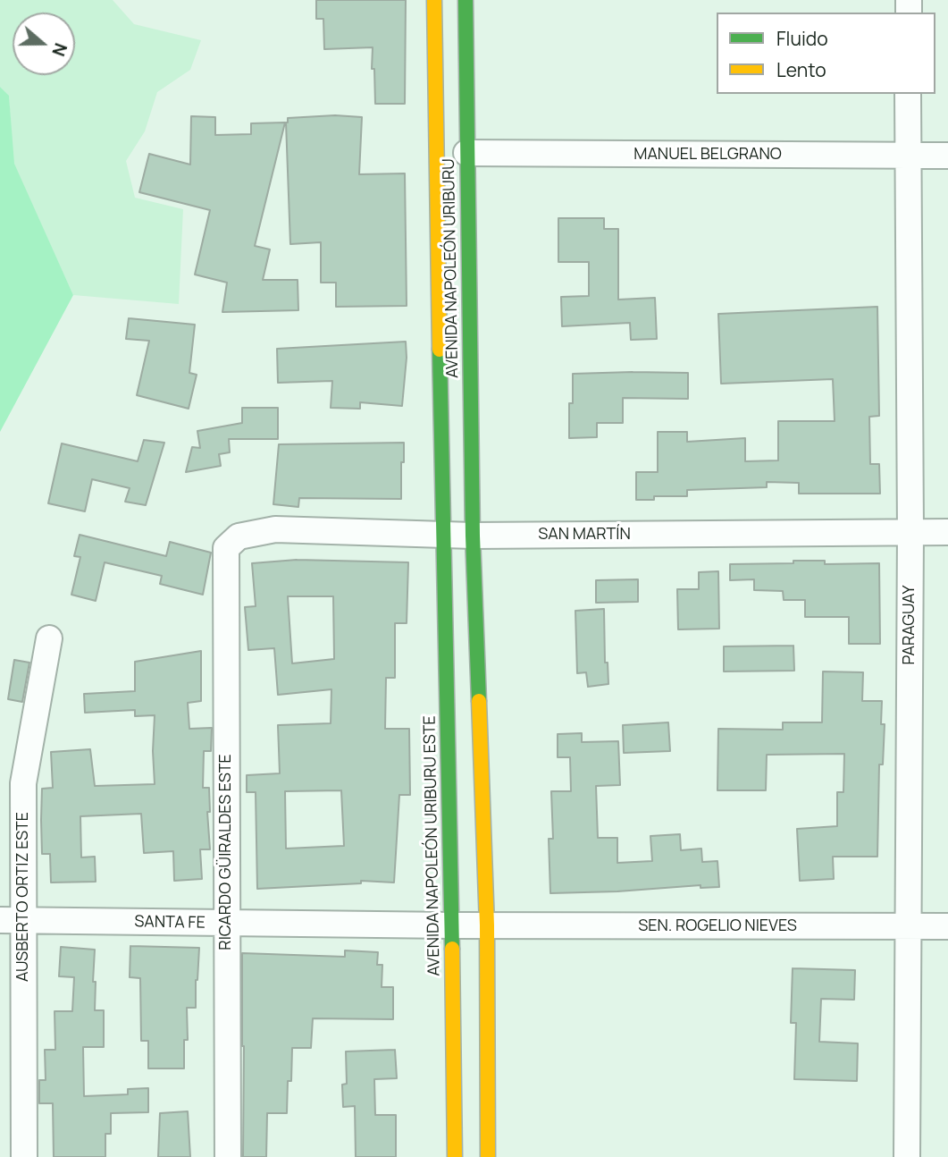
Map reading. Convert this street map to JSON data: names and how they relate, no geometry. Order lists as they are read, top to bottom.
{
  "streets": {
    "main road": ["AVENIDA NAPOLEÓN URIBURU", "AVENIDA NAPOLEÓN URIBURU ESTE"],
    "street": [
      "MANUEL BELGRANO",
      "SAN MARTÍN",
      "PARAGUAY",
      "RICARDO GÜIRALDES ESTE",
      "AUSBERTO ORTIZ ESTE",
      "SANTA FE",
      "SEN. ROGELIO NIEVES"
    ]
  },
  "crossings": [
    ["MANUEL BELGRANO", "AVENIDA NAPOLEÓN URIBURU"],
    ["MANUEL BELGRANO", "PARAGUAY"],
    ["AVENIDA NAPOLEÓN URIBURU", "SAN MARTÍN"],
    ["AVENIDA NAPOLEÓN URIBURU", "AVENIDA NAPOLEÓN URIBURU ESTE"],
    ["SAN MARTÍN", "PARAGUAY"],
    ["SAN MARTÍN", "AVENIDA NAPOLEÓN URIBURU ESTE"],
    ["SAN MARTÍN", "RICARDO GÜIRALDES ESTE"],
    ["PARAGUAY", "SEN. ROGELIO NIEVES"],
    ["AVENIDA NAPOLEÓN URIBURU ESTE", "SANTA FE"],
    ["RICARDO GÜIRALDES ESTE", "SANTA FE"],
    ["AUSBERTO ORTIZ ESTE", "SANTA FE"],
    ["SANTA FE", "SEN. ROGELIO NIEVES"]
  ],
  "legend": ["Fluido", "Lento"],
  "north": "right"
}
